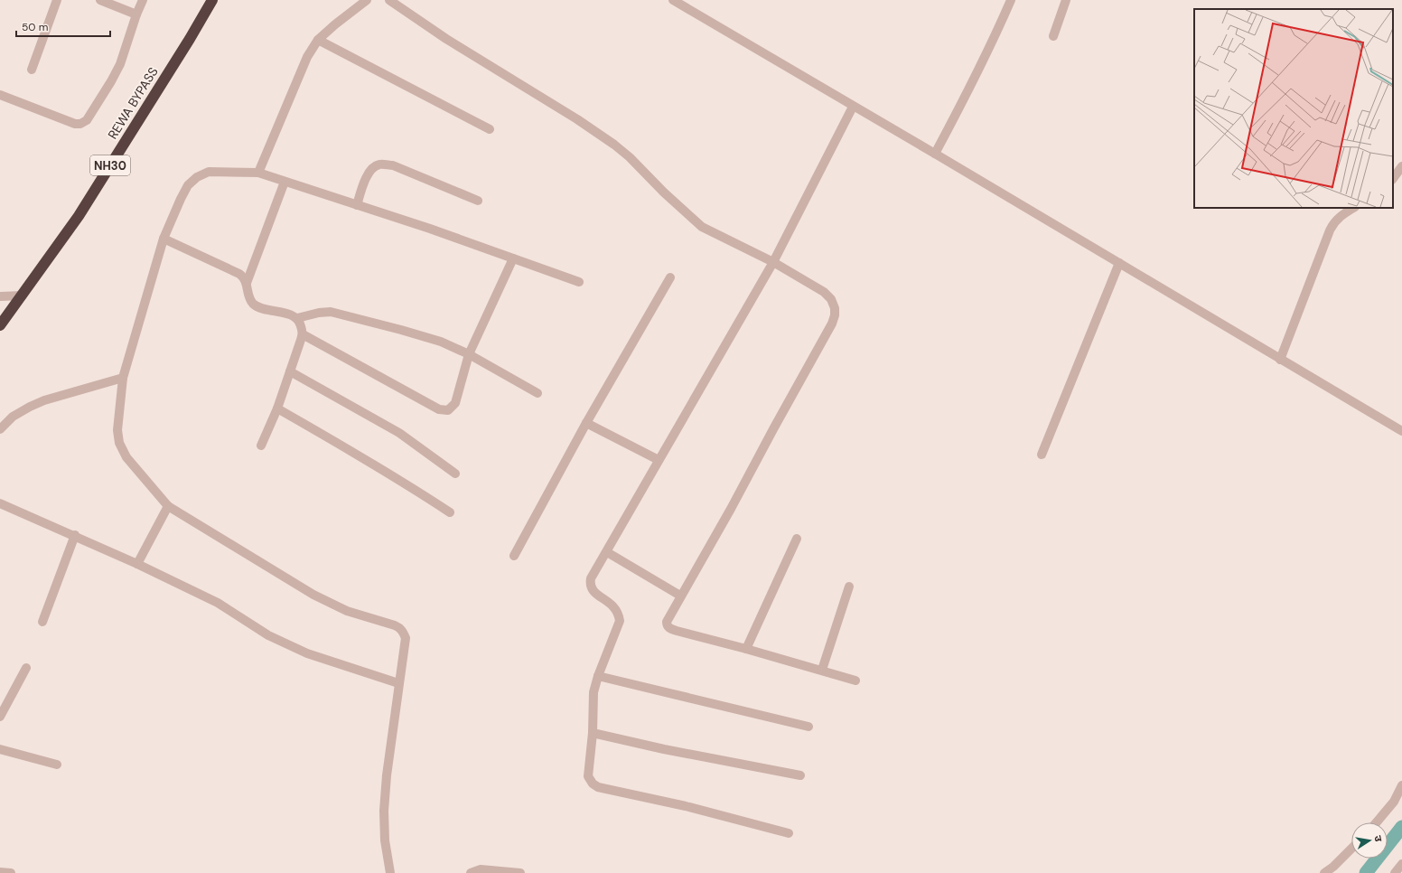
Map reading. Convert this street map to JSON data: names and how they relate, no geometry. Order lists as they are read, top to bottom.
{
  "streets": {
    "highway": ["REWA BYPASS", "NH30"]
  },
  "scale_bar": "50 m",
  "north": "right"
}
